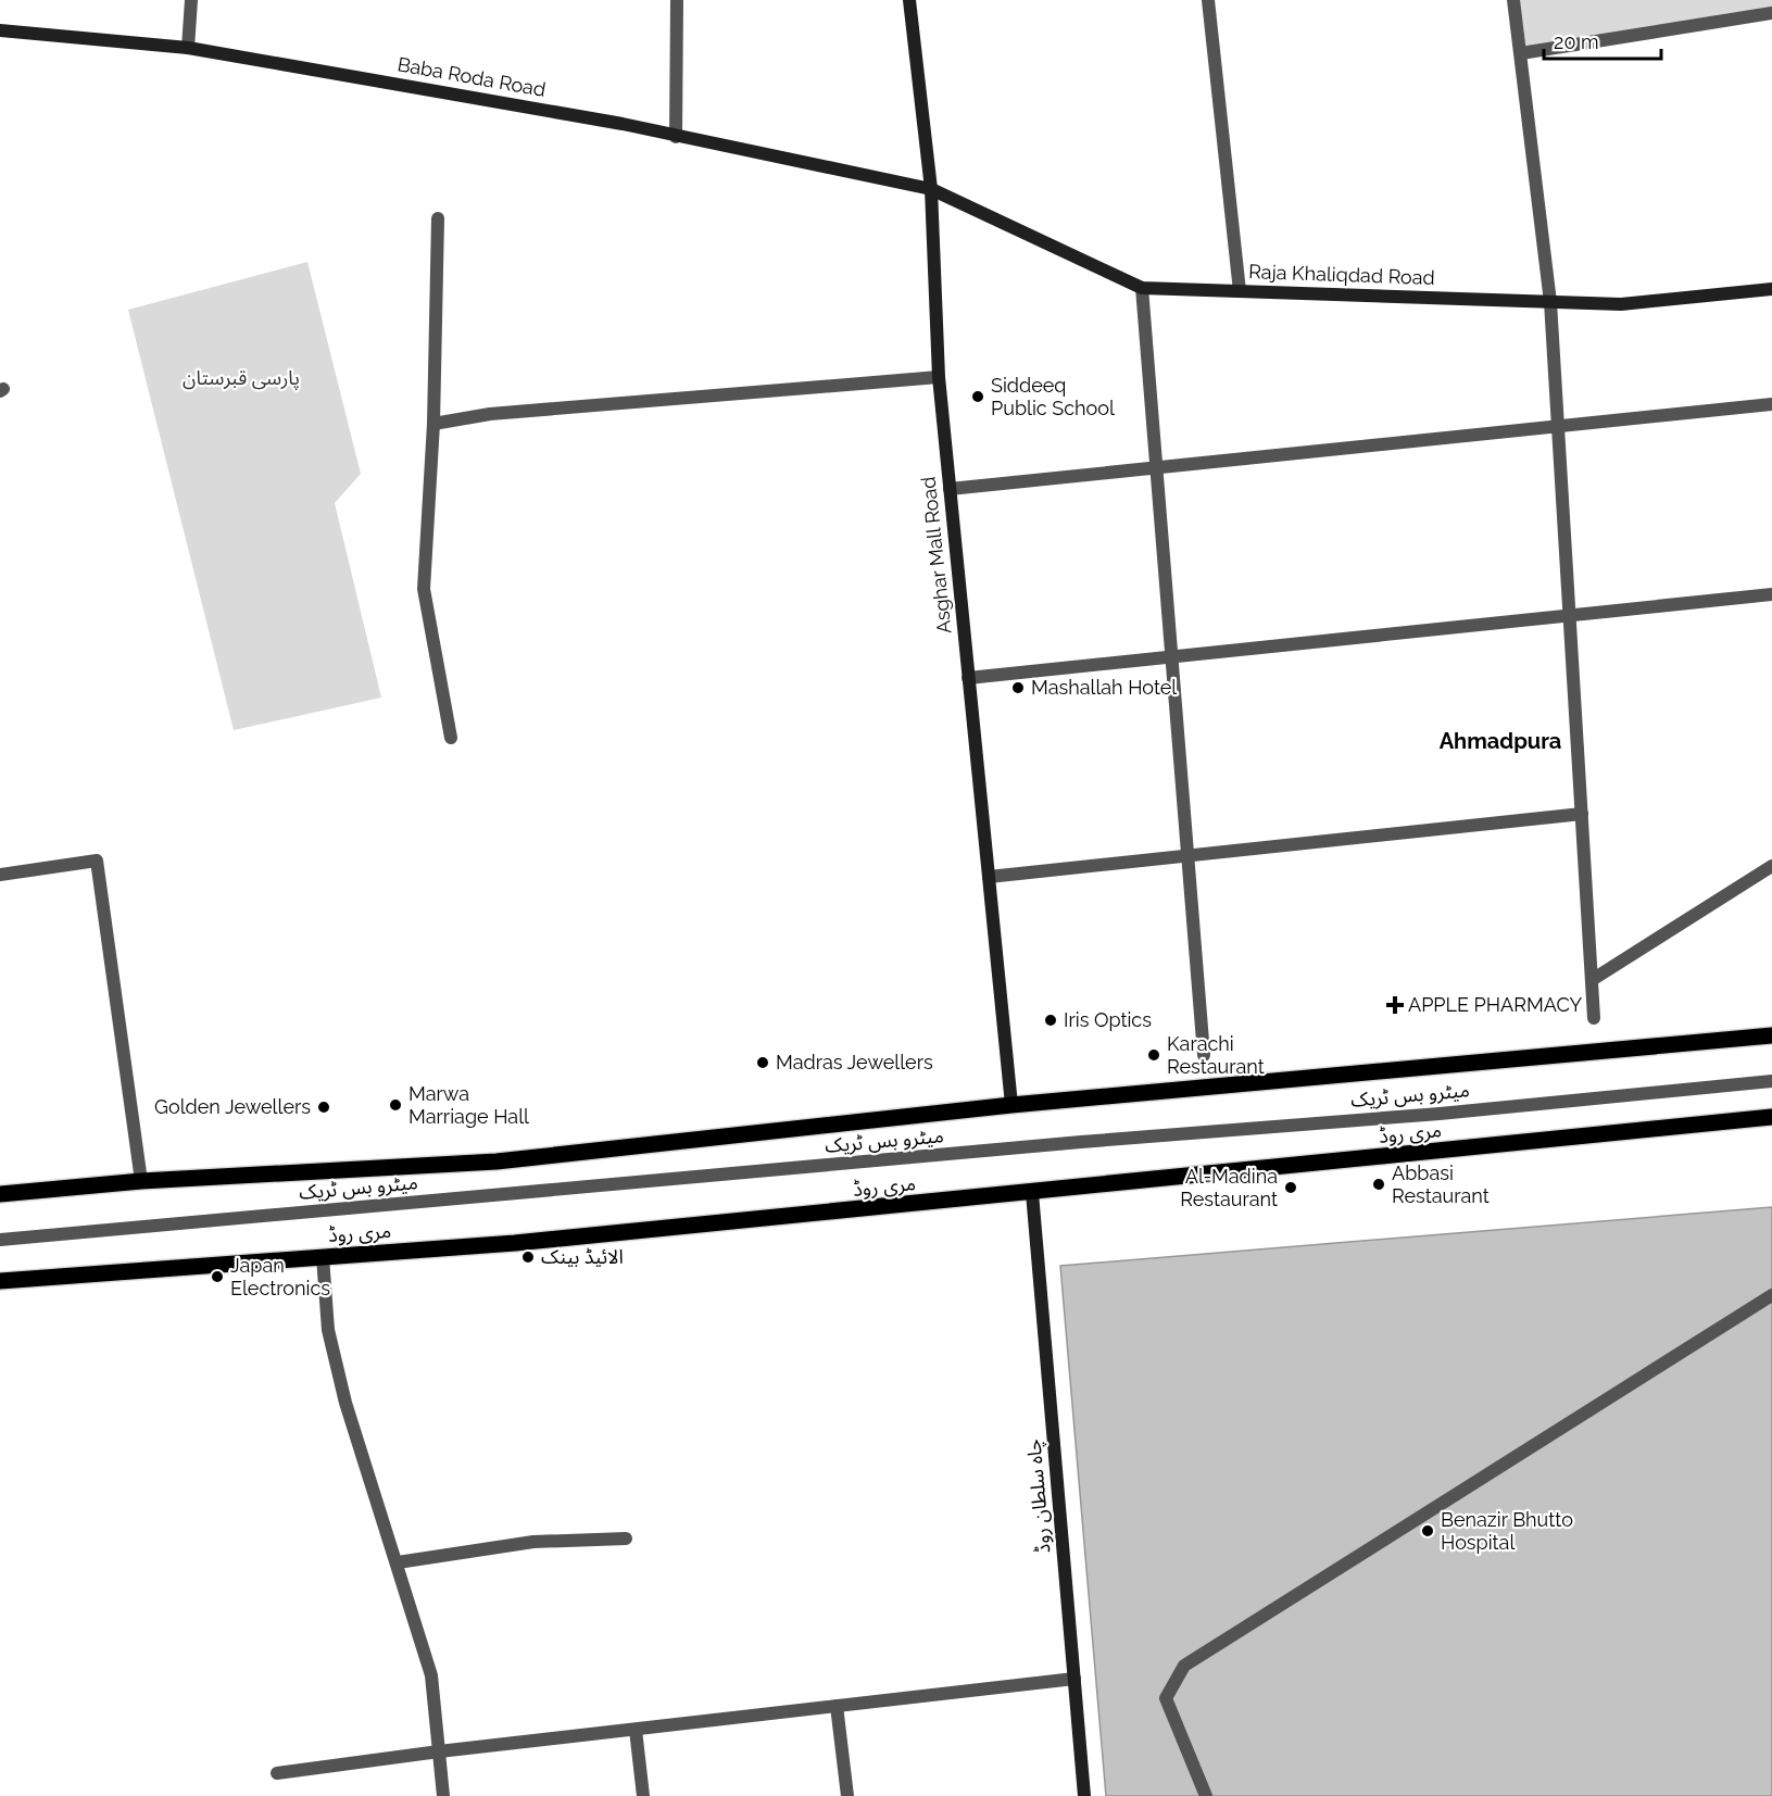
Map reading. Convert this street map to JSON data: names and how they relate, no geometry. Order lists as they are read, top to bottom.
{
  "streets": {
    "main road": ["مری روڈ"],
    "street": [
      "Baba Roda Road",
      "Raja Khaliqdad Road",
      "Asghar Mall Road",
      "میٹرو بس ٹریک",
      "چاہ سلطان روڈ"
    ]
  },
  "crossings": [
    ["Baba Roda Road", "Raja Khaliqdad Road"],
    ["Baba Roda Road", "Asghar Mall Road"],
    ["Raja Khaliqdad Road", "Asghar Mall Road"],
    ["مری روڈ", "چاہ سلطان روڈ"]
  ],
  "districts": ["Ahmadpura"],
  "parks": ["پارسی قبرستان"],
  "places": {
    "other": [
      "Siddeeq Public School",
      "Mashallah Hotel",
      "Iris Optics",
      "Karachi Restaurant",
      "Madras Jewellers",
      "Marwa Marriage Hall",
      "Golden Jewellers",
      "Abbasi Restaurant",
      "Al-Madina Restaurant",
      "الائیڈ بینک",
      "Japan Electronics",
      "Benazir Bhutto Hospital"
    ],
    "health": ["APPLE PHARMACY"]
  },
  "scale_bar": "20 m"
}
